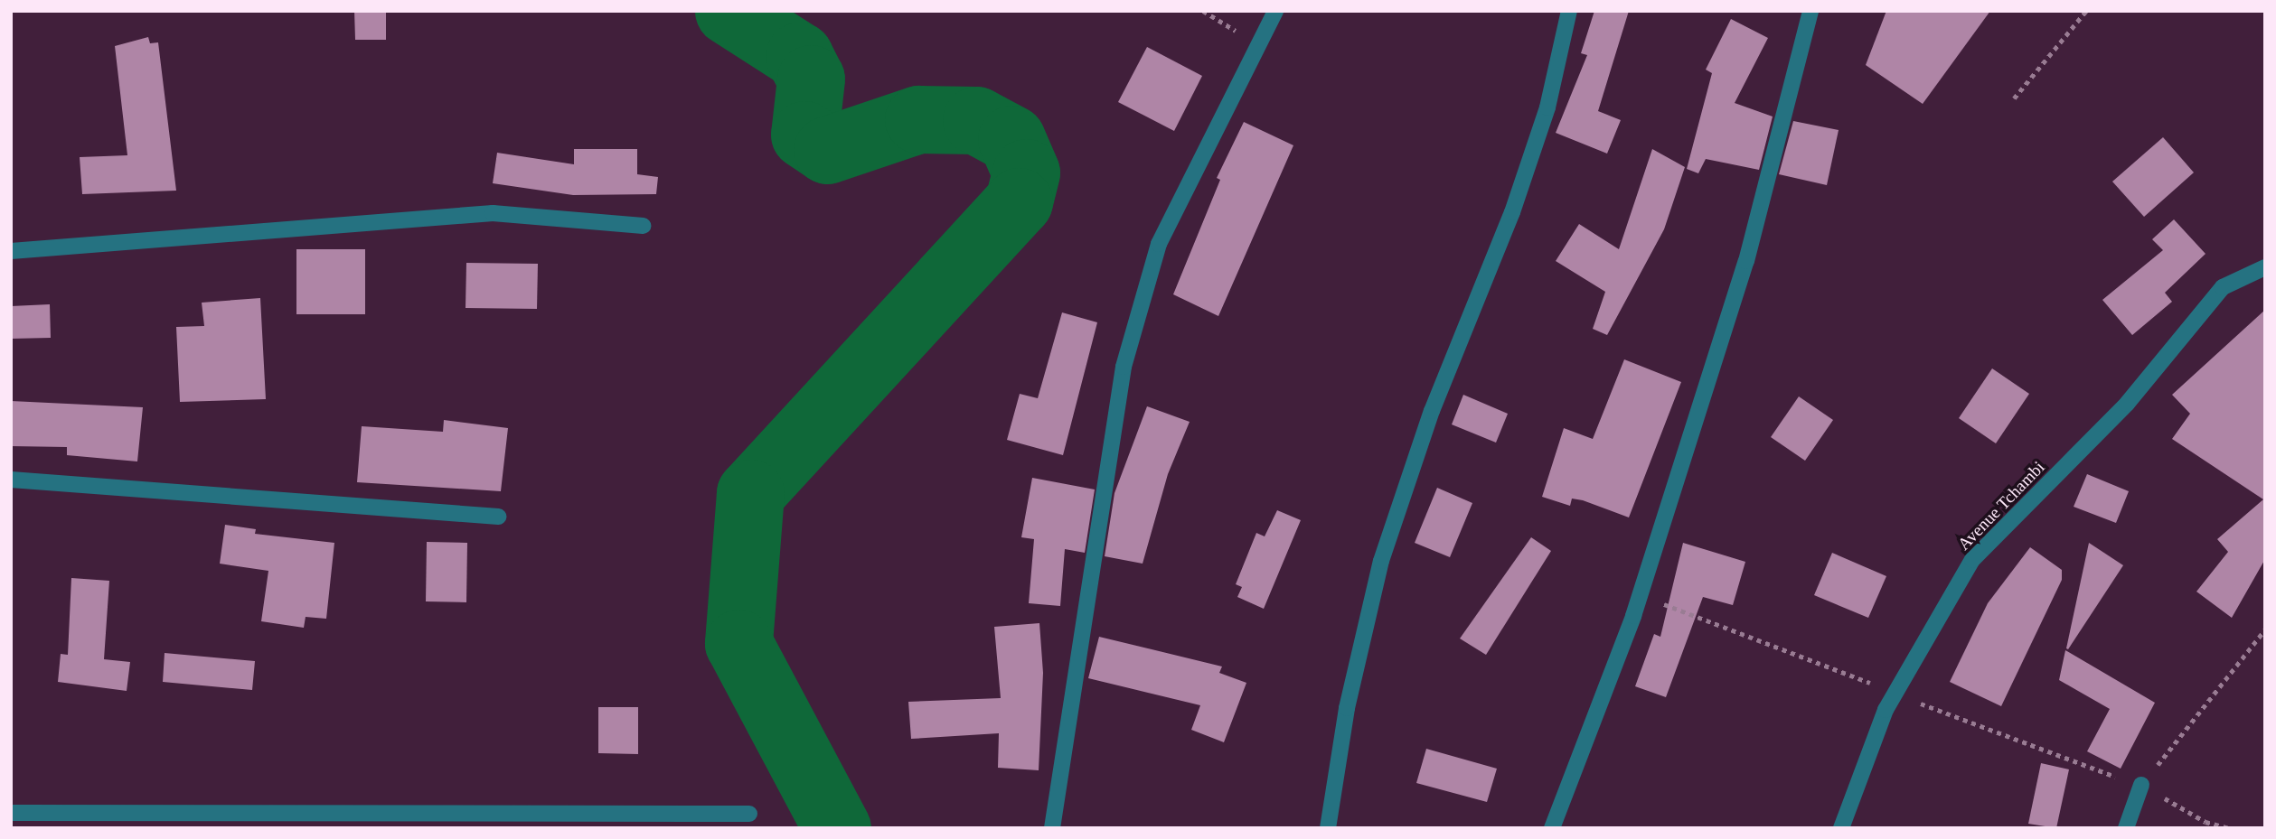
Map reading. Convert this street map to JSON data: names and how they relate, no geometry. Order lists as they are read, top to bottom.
{
  "streets": {
    "street": ["Avenue Tchambi"]
  }
}
